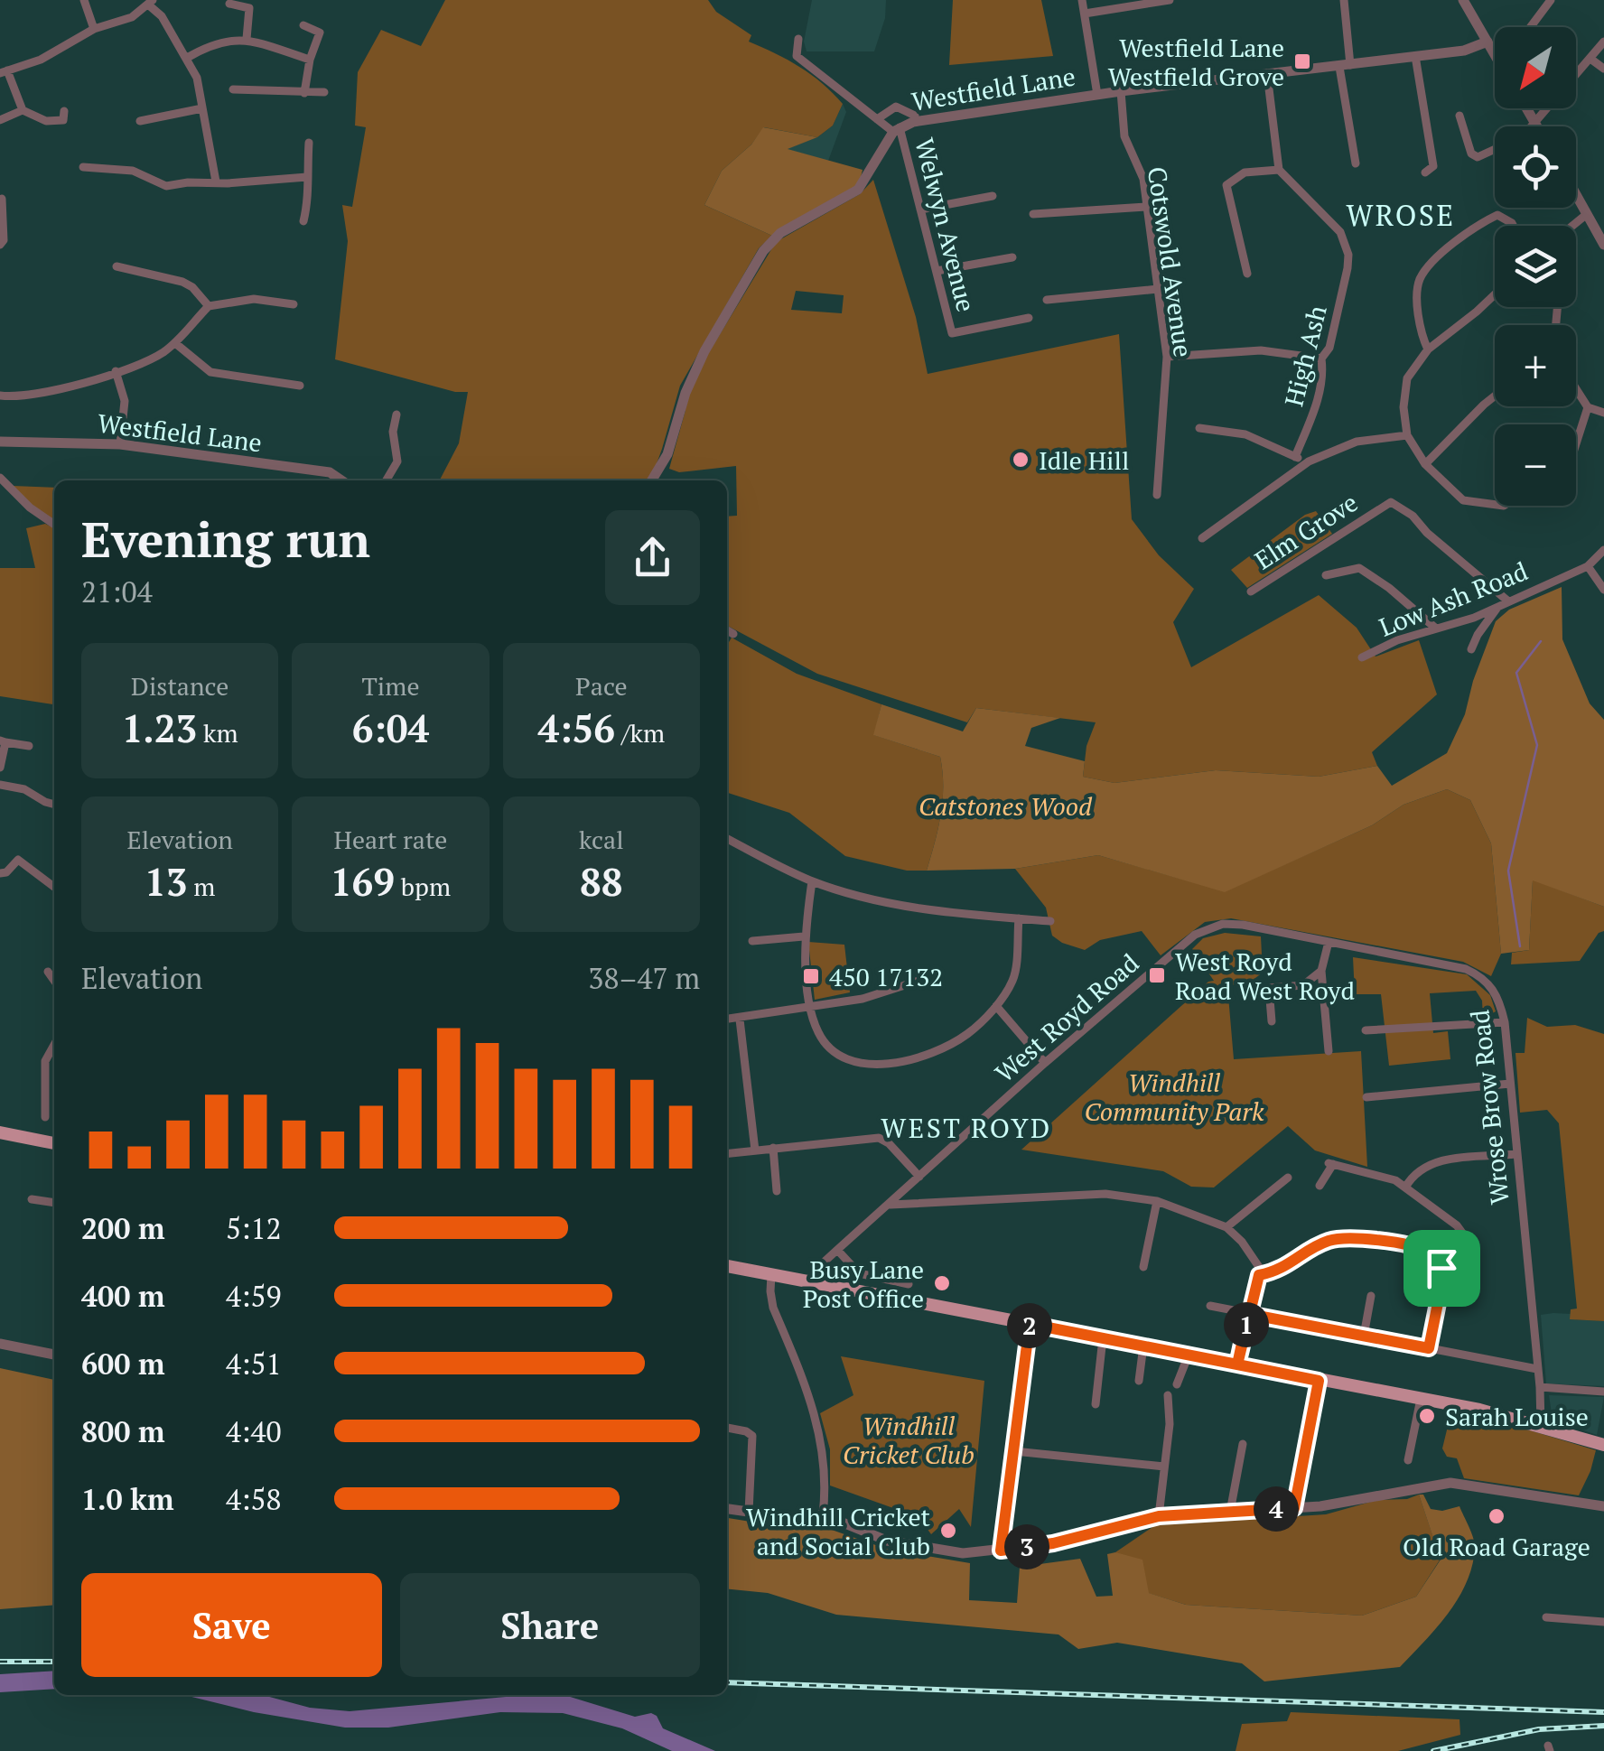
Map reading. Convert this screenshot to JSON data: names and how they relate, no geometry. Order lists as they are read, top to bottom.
{
  "streets": {
    "street": [
      "Westfield Lane",
      "Welwyn Avenue",
      "Cotswold Avenue",
      "High Ash",
      "Elm Grove",
      "Low Ash Road",
      "West Royd Road",
      "Wrose Brow Road"
    ]
  },
  "crossings": [
    ["Westfield Lane", "Welwyn Avenue"],
    ["Westfield Lane", "Cotswold Avenue"],
    ["Elm Grove", "Low Ash Road"],
    ["West Royd Road", "Wrose Brow Road"]
  ],
  "districts": ["WROSE", "WEST ROYD"],
  "parks": ["Catstones Wood", "Windhill Community Park", "Windhill Cricket Club"],
  "places": {
    "transit": ["Westfield Lane Westfield Grove", "West Royd Road West Royd", "450 17132"],
    "other": [
      "Idle Hill",
      "Busy Lane Post Office",
      "Sarah Louise",
      "Old Road Garage",
      "Windhill Cricket and Social Club"
    ]
  },
  "north": "bottom left",
  "page": {
    "map_buttons": ["+", "−"],
    "heading": ["Evening run", "21:04"],
    "stats": [
      ["Distance", "1.23 km"],
      ["Time", "6:04"],
      ["Pace", "4:56 /km"],
      ["Elevation", "13 m"],
      ["Heart rate", "169 bpm"],
      ["kcal", "88"]
    ],
    "chart": ["Elevation", "38–47 m"],
    "list": [
      {
        "name": "200 m",
        "note": "5:12"
      },
      {
        "name": "400 m",
        "note": "4:59"
      },
      {
        "name": "600 m",
        "note": "4:51"
      },
      {
        "name": "800 m",
        "note": "4:40"
      },
      {
        "name": "1.0 km",
        "note": "4:58"
      }
    ],
    "pins": [
      "1",
      "2",
      "4",
      "3"
    ],
    "buttons": ["Save", "Share"]
  }
}
